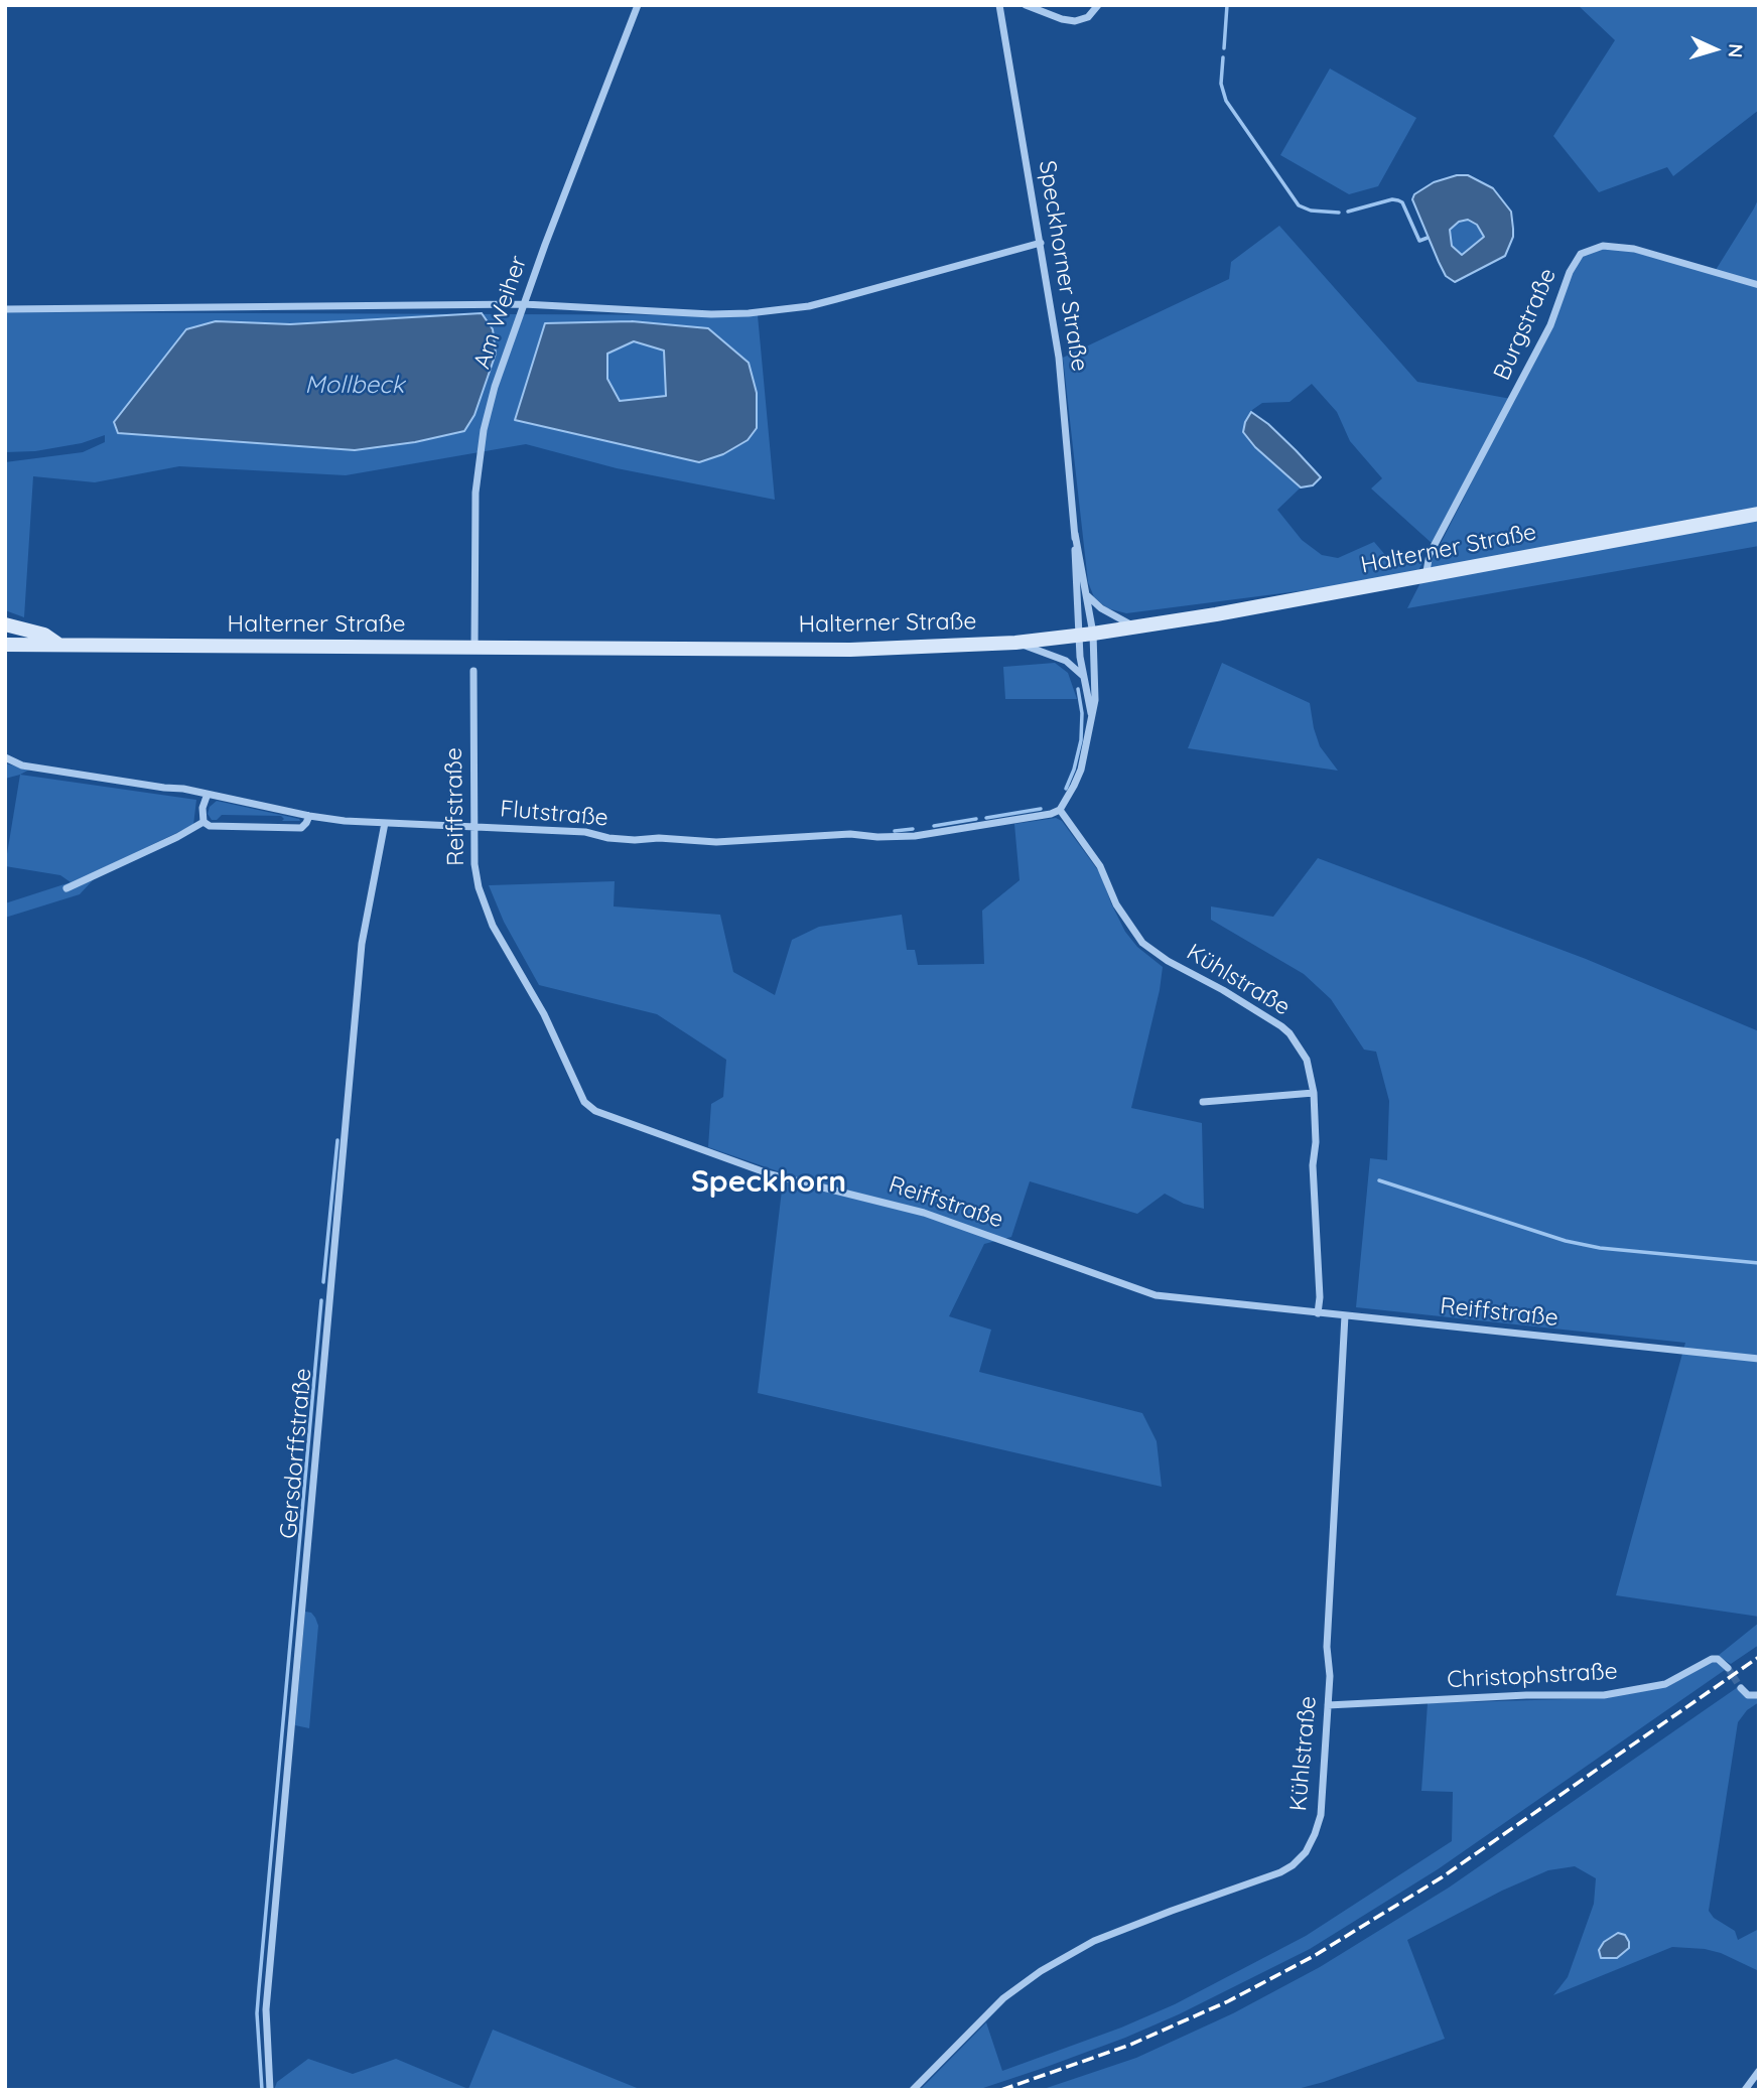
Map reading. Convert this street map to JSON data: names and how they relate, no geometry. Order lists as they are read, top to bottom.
{
  "streets": {
    "main road": ["Halterner Straße"],
    "street": [
      "Speckhorner Straße",
      "Am Weiher",
      "Burgstraße",
      "Reiffstraße",
      "Flutstraße",
      "Kühlstraße",
      "Gersdorffstraße",
      "Christophstraße"
    ]
  },
  "crossings": [
    ["Speckhorner Straße", "Halterner Straße"],
    ["Am Weiher", "Halterner Straße"],
    ["Burgstraße", "Halterner Straße"],
    ["Reiffstraße", "Flutstraße"],
    ["Reiffstraße", "Kühlstraße"],
    ["Flutstraße", "Kühlstraße"],
    ["Flutstraße", "Gersdorffstraße"],
    ["Kühlstraße", "Christophstraße"]
  ],
  "districts": ["Speckhorn"],
  "water": ["Mollbeck"],
  "north": "right"
}
